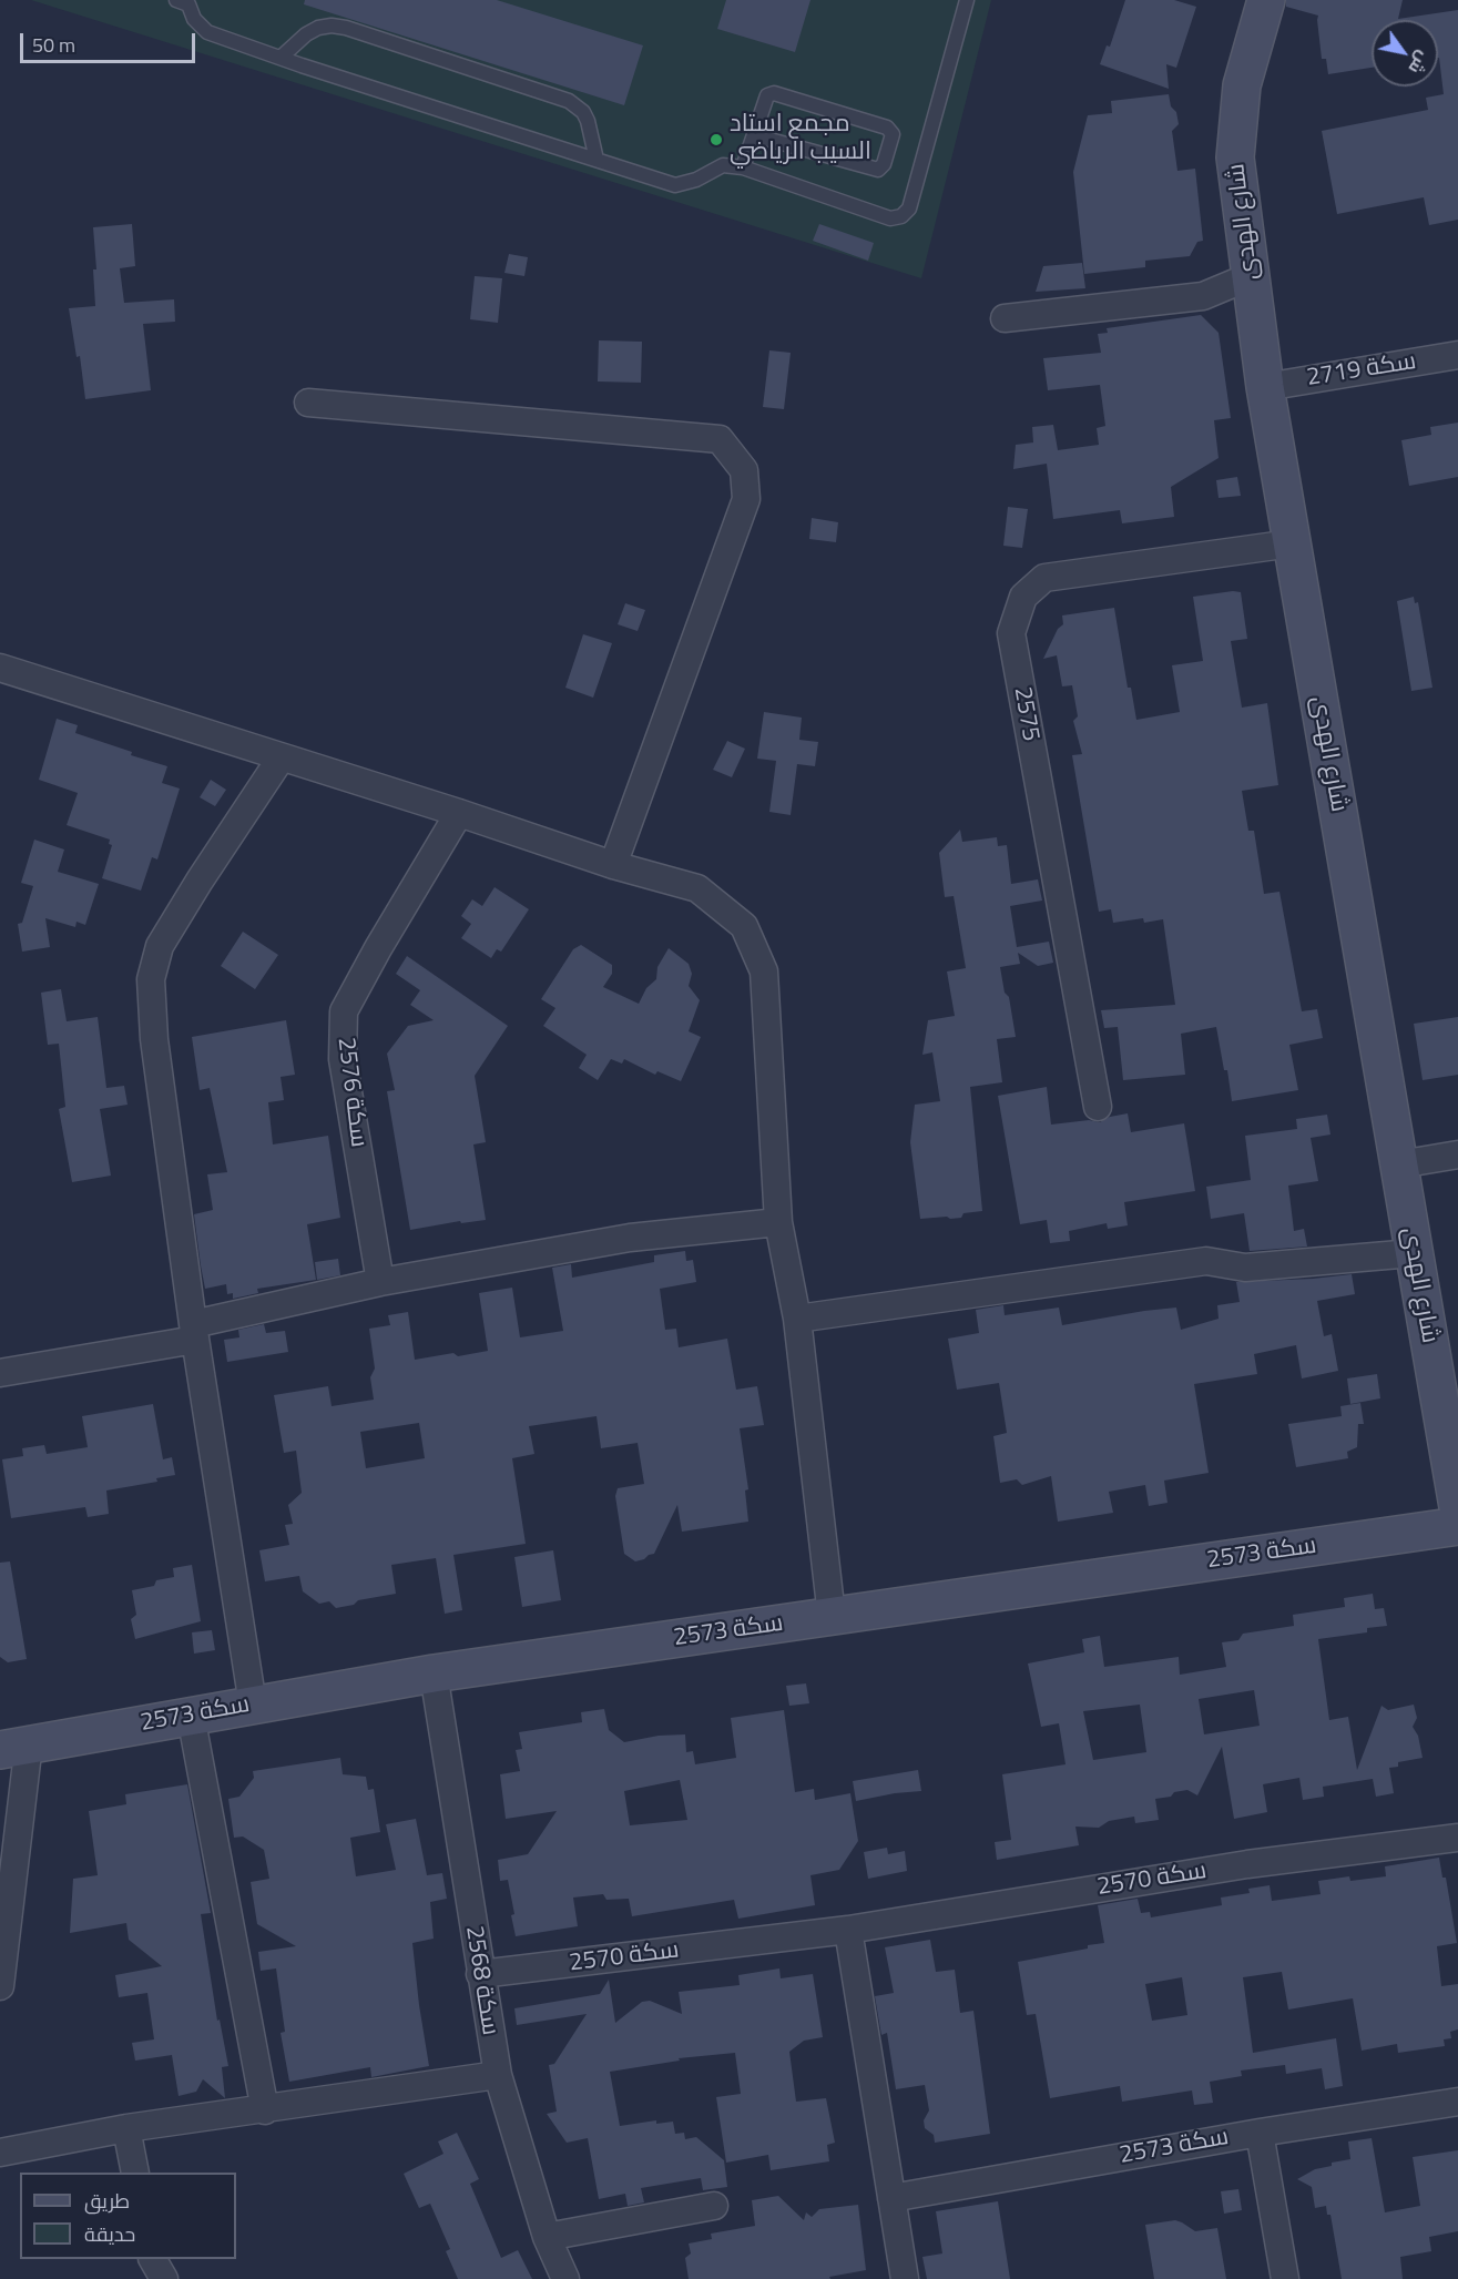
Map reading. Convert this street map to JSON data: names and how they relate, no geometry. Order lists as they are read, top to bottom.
{
  "streets": {
    "street": [
      "شارع الهدى",
      "سكة 2719",
      "2575",
      "سكة 2576",
      "سكة 2573",
      "سكة 2570",
      "سكة 2568"
    ]
  },
  "crossings": [
    ["شارع الهدى", "سكة 2719"],
    ["شارع الهدى", "2575"],
    ["سكة 2573", "سكة 2568"],
    ["سكة 2570", "سكة 2568"]
  ],
  "places": ["مجمع استاد السيب الرياضي"],
  "legend": ["طريق", "حديقة"],
  "scale_bar": "50 m",
  "north": "bottom right"
}
